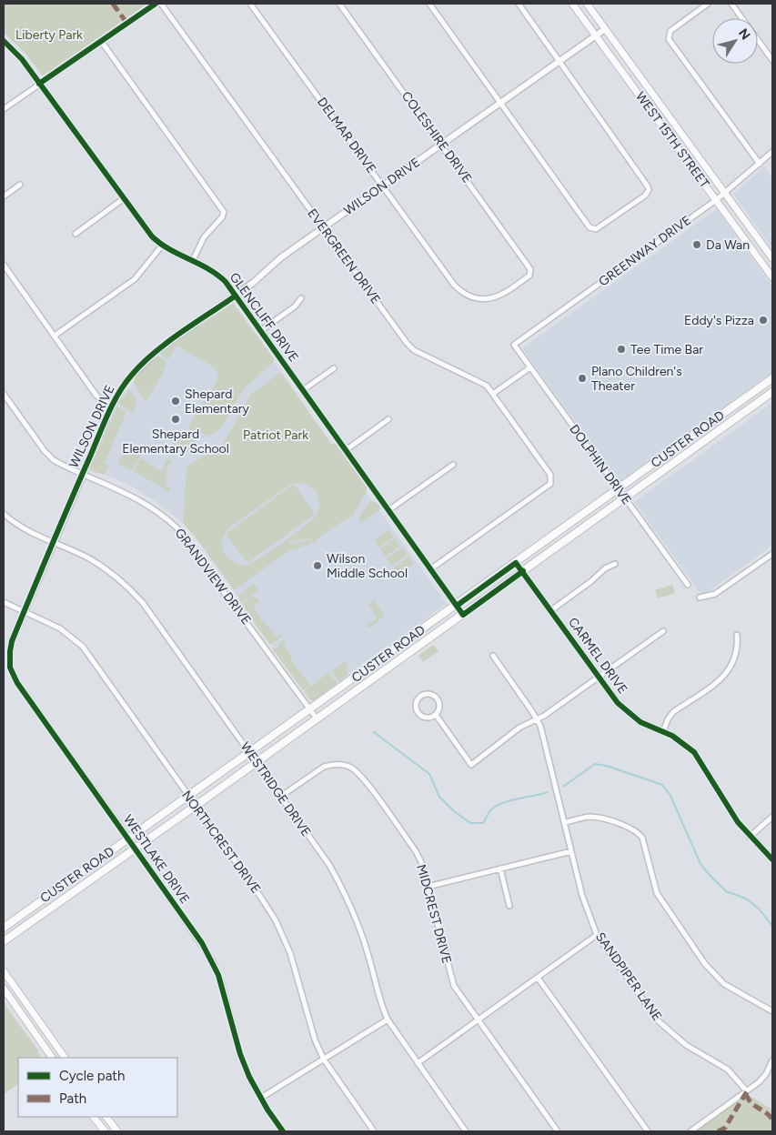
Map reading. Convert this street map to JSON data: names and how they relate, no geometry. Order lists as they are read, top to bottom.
{
  "streets": {
    "main road": ["WEST 15TH STREET", "CUSTER ROAD"],
    "street": [
      "DELMAR DRIVE",
      "COLESHIRE DRIVE",
      "WILSON DRIVE",
      "GREENWAY DRIVE",
      "EVERGREEN DRIVE",
      "GLENCLIFF DRIVE",
      "DOLPHIN DRIVE",
      "GRANDVIEW DRIVE",
      "CARMEL DRIVE",
      "WESTRIDGE DRIVE",
      "NORTHCREST DRIVE",
      "WESTLAKE DRIVE",
      "MIDCREST DRIVE",
      "SANDPIPER LANE"
    ]
  },
  "crossings": [
    ["DELMAR DRIVE", "COLESHIRE DRIVE"],
    ["DELMAR DRIVE", "WILSON DRIVE"],
    ["COLESHIRE DRIVE", "WILSON DRIVE"],
    ["WEST 15TH STREET", "WILSON DRIVE"],
    ["WEST 15TH STREET", "GREENWAY DRIVE"],
    ["WILSON DRIVE", "EVERGREEN DRIVE"],
    ["WILSON DRIVE", "GLENCLIFF DRIVE"],
    ["WILSON DRIVE", "GRANDVIEW DRIVE"],
    ["WILSON DRIVE", "WESTRIDGE DRIVE"],
    ["WILSON DRIVE", "NORTHCREST DRIVE"],
    ["WILSON DRIVE", "WESTLAKE DRIVE"],
    ["GREENWAY DRIVE", "DOLPHIN DRIVE"],
    ["EVERGREEN DRIVE", "GLENCLIFF DRIVE"],
    ["GLENCLIFF DRIVE", "CUSTER ROAD"],
    ["CUSTER ROAD", "DOLPHIN DRIVE"],
    ["CUSTER ROAD", "GRANDVIEW DRIVE"],
    ["CUSTER ROAD", "CARMEL DRIVE"],
    ["CUSTER ROAD", "WESTRIDGE DRIVE"],
    ["CUSTER ROAD", "NORTHCREST DRIVE"],
    ["CUSTER ROAD", "WESTLAKE DRIVE"],
    ["WESTRIDGE DRIVE", "MIDCREST DRIVE"],
    ["NORTHCREST DRIVE", "WESTLAKE DRIVE"]
  ],
  "parks": ["Liberty Park", "Patriot Park"],
  "places": [
    "Da Wan",
    "Eddy's Pizza",
    "Tee Time Bar",
    "Plano Children's Theater",
    "Shepard Elementary",
    "Shepard Elementary School",
    "Wilson Middle School"
  ],
  "legend": ["Cycle path", "Path"],
  "north": "top right"
}
